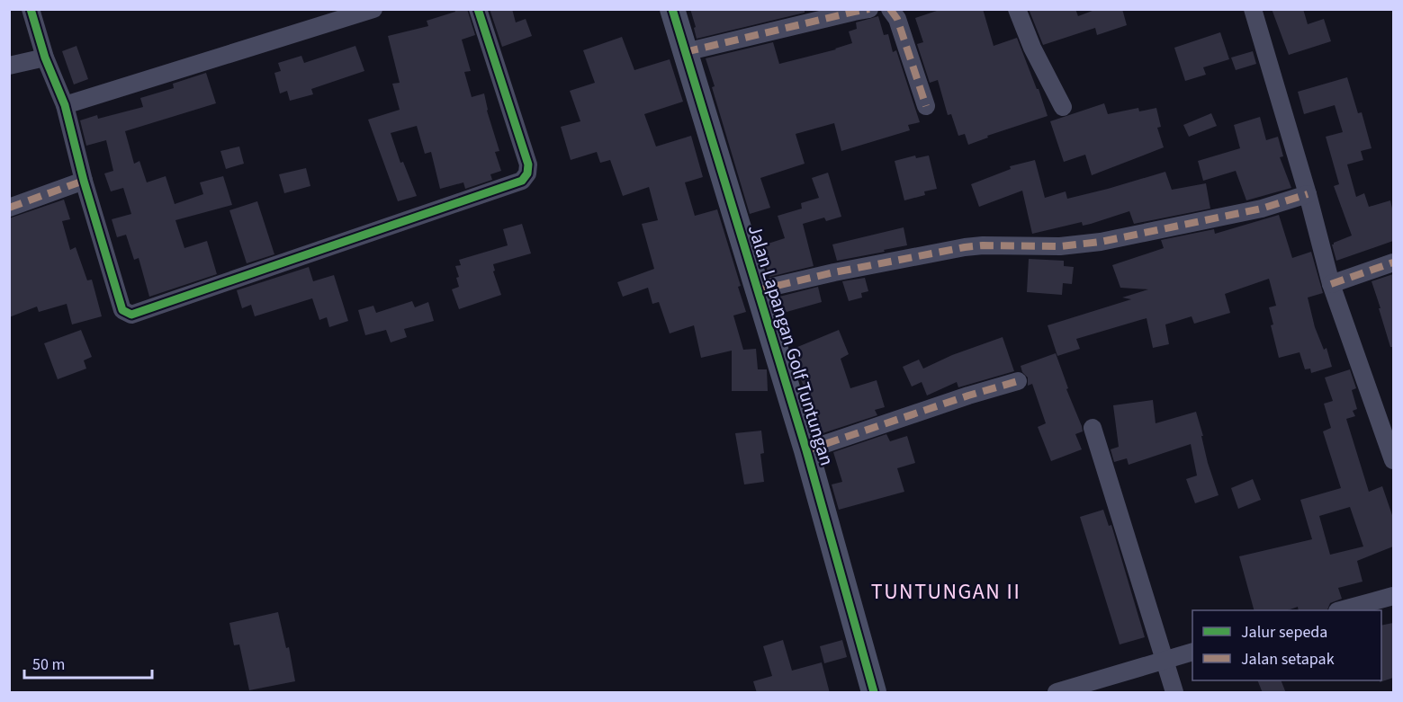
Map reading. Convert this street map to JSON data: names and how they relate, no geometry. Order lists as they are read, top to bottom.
{
  "streets": {
    "street": ["Jalan Lapangan Golf Tuntungan"]
  },
  "districts": ["TUNTUNGAN II"],
  "legend": ["Jalur sepeda", "Jalan setapak"],
  "scale_bar": "50 m"
}
